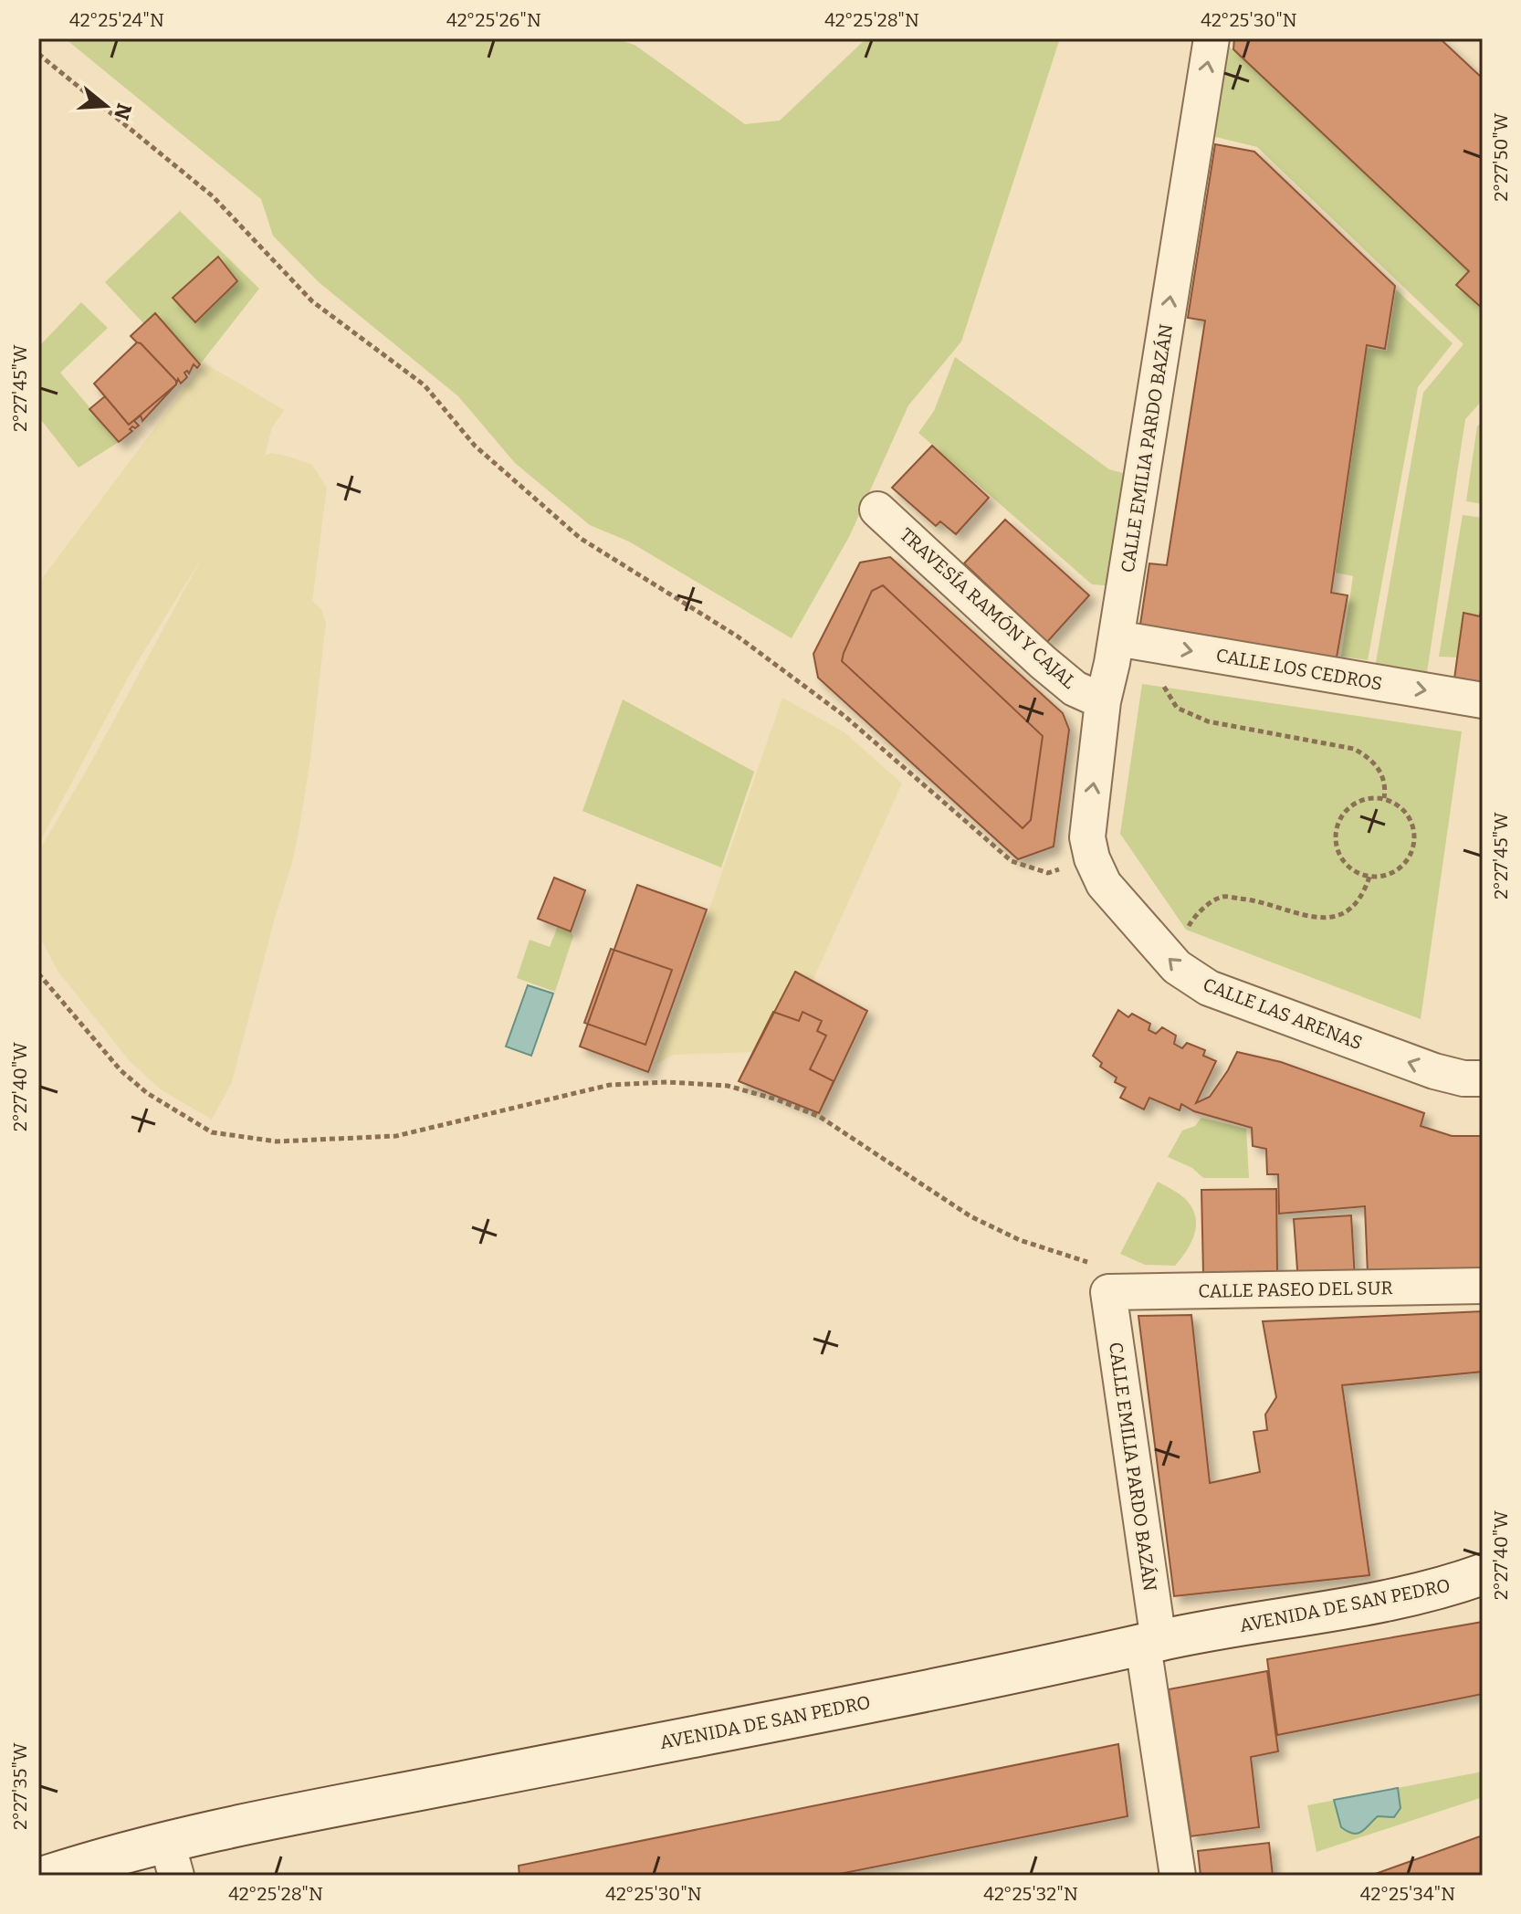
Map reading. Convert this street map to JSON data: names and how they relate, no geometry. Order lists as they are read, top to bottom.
{
  "streets": {
    "main road": ["AVENIDA DE SAN PEDRO"],
    "street": [
      "CALLE EMILIA PARDO BAZÁN",
      "TRAVESÍA RAMÓN Y CAJAL",
      "CALLE LOS CEDROS",
      "CALLE LAS ARENAS",
      "CALLE PASEO DEL SUR"
    ]
  },
  "crossings": [
    ["CALLE EMILIA PARDO BAZÁN", "TRAVESÍA RAMÓN Y CAJAL"],
    ["CALLE EMILIA PARDO BAZÁN", "CALLE LOS CEDROS"],
    ["CALLE EMILIA PARDO BAZÁN", "CALLE LAS ARENAS"],
    ["CALLE EMILIA PARDO BAZÁN", "CALLE PASEO DEL SUR"],
    ["CALLE EMILIA PARDO BAZÁN", "AVENIDA DE SAN PEDRO"]
  ],
  "one_way": ["CALLE EMILIA PARDO BAZÁN", "CALLE LOS CEDROS", "CALLE LAS ARENAS"],
  "north": "right",
  "coordinates": [
    "42°25'24\"N",
    "42°25'26\"N",
    "42°25'28\"N",
    "42°25'30\"N",
    "2°27'50\"W",
    "2°27'45\"W",
    "2°27'40\"W",
    "2°27'35\"W",
    "42°25'32\"N",
    "42°25'34\"N"
  ]
}
